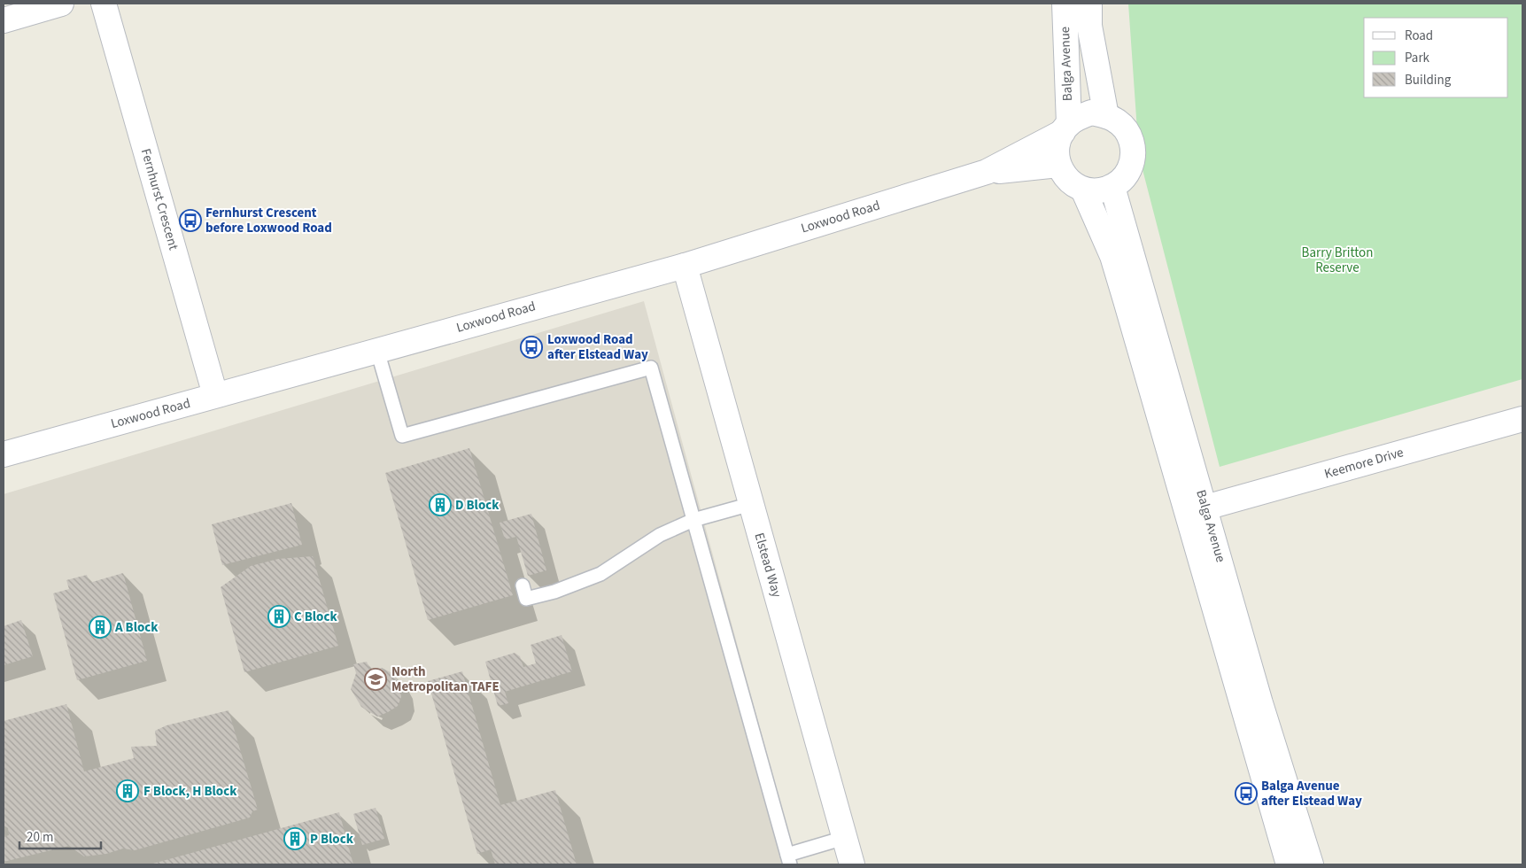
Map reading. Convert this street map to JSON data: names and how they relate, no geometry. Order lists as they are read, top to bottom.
{
  "streets": {
    "street": [
      "Balga Avenue",
      "Fernhurst Crescent",
      "Loxwood Road",
      "Keemore Drive",
      "Elstead Way"
    ]
  },
  "crossings": [
    ["Balga Avenue", "Loxwood Road"],
    ["Balga Avenue", "Keemore Drive"],
    ["Fernhurst Crescent", "Loxwood Road"],
    ["Loxwood Road", "Elstead Way"]
  ],
  "parks": ["Barry Britton Reserve"],
  "places": {
    "bus stop": ["Fernhurst Crescent before Loxwood Road", "Loxwood Road after Elstead Way", "Balga Avenue after Elstead Way"],
    "building": [
      "D Block",
      "C Block",
      "A Block",
      "F Block, H Block",
      "P Block"
    ],
    "school or university": ["North Metropolitan TAFE"]
  },
  "legend": ["Road", "Park", "Building"],
  "scale_bar": "20 m"
}
